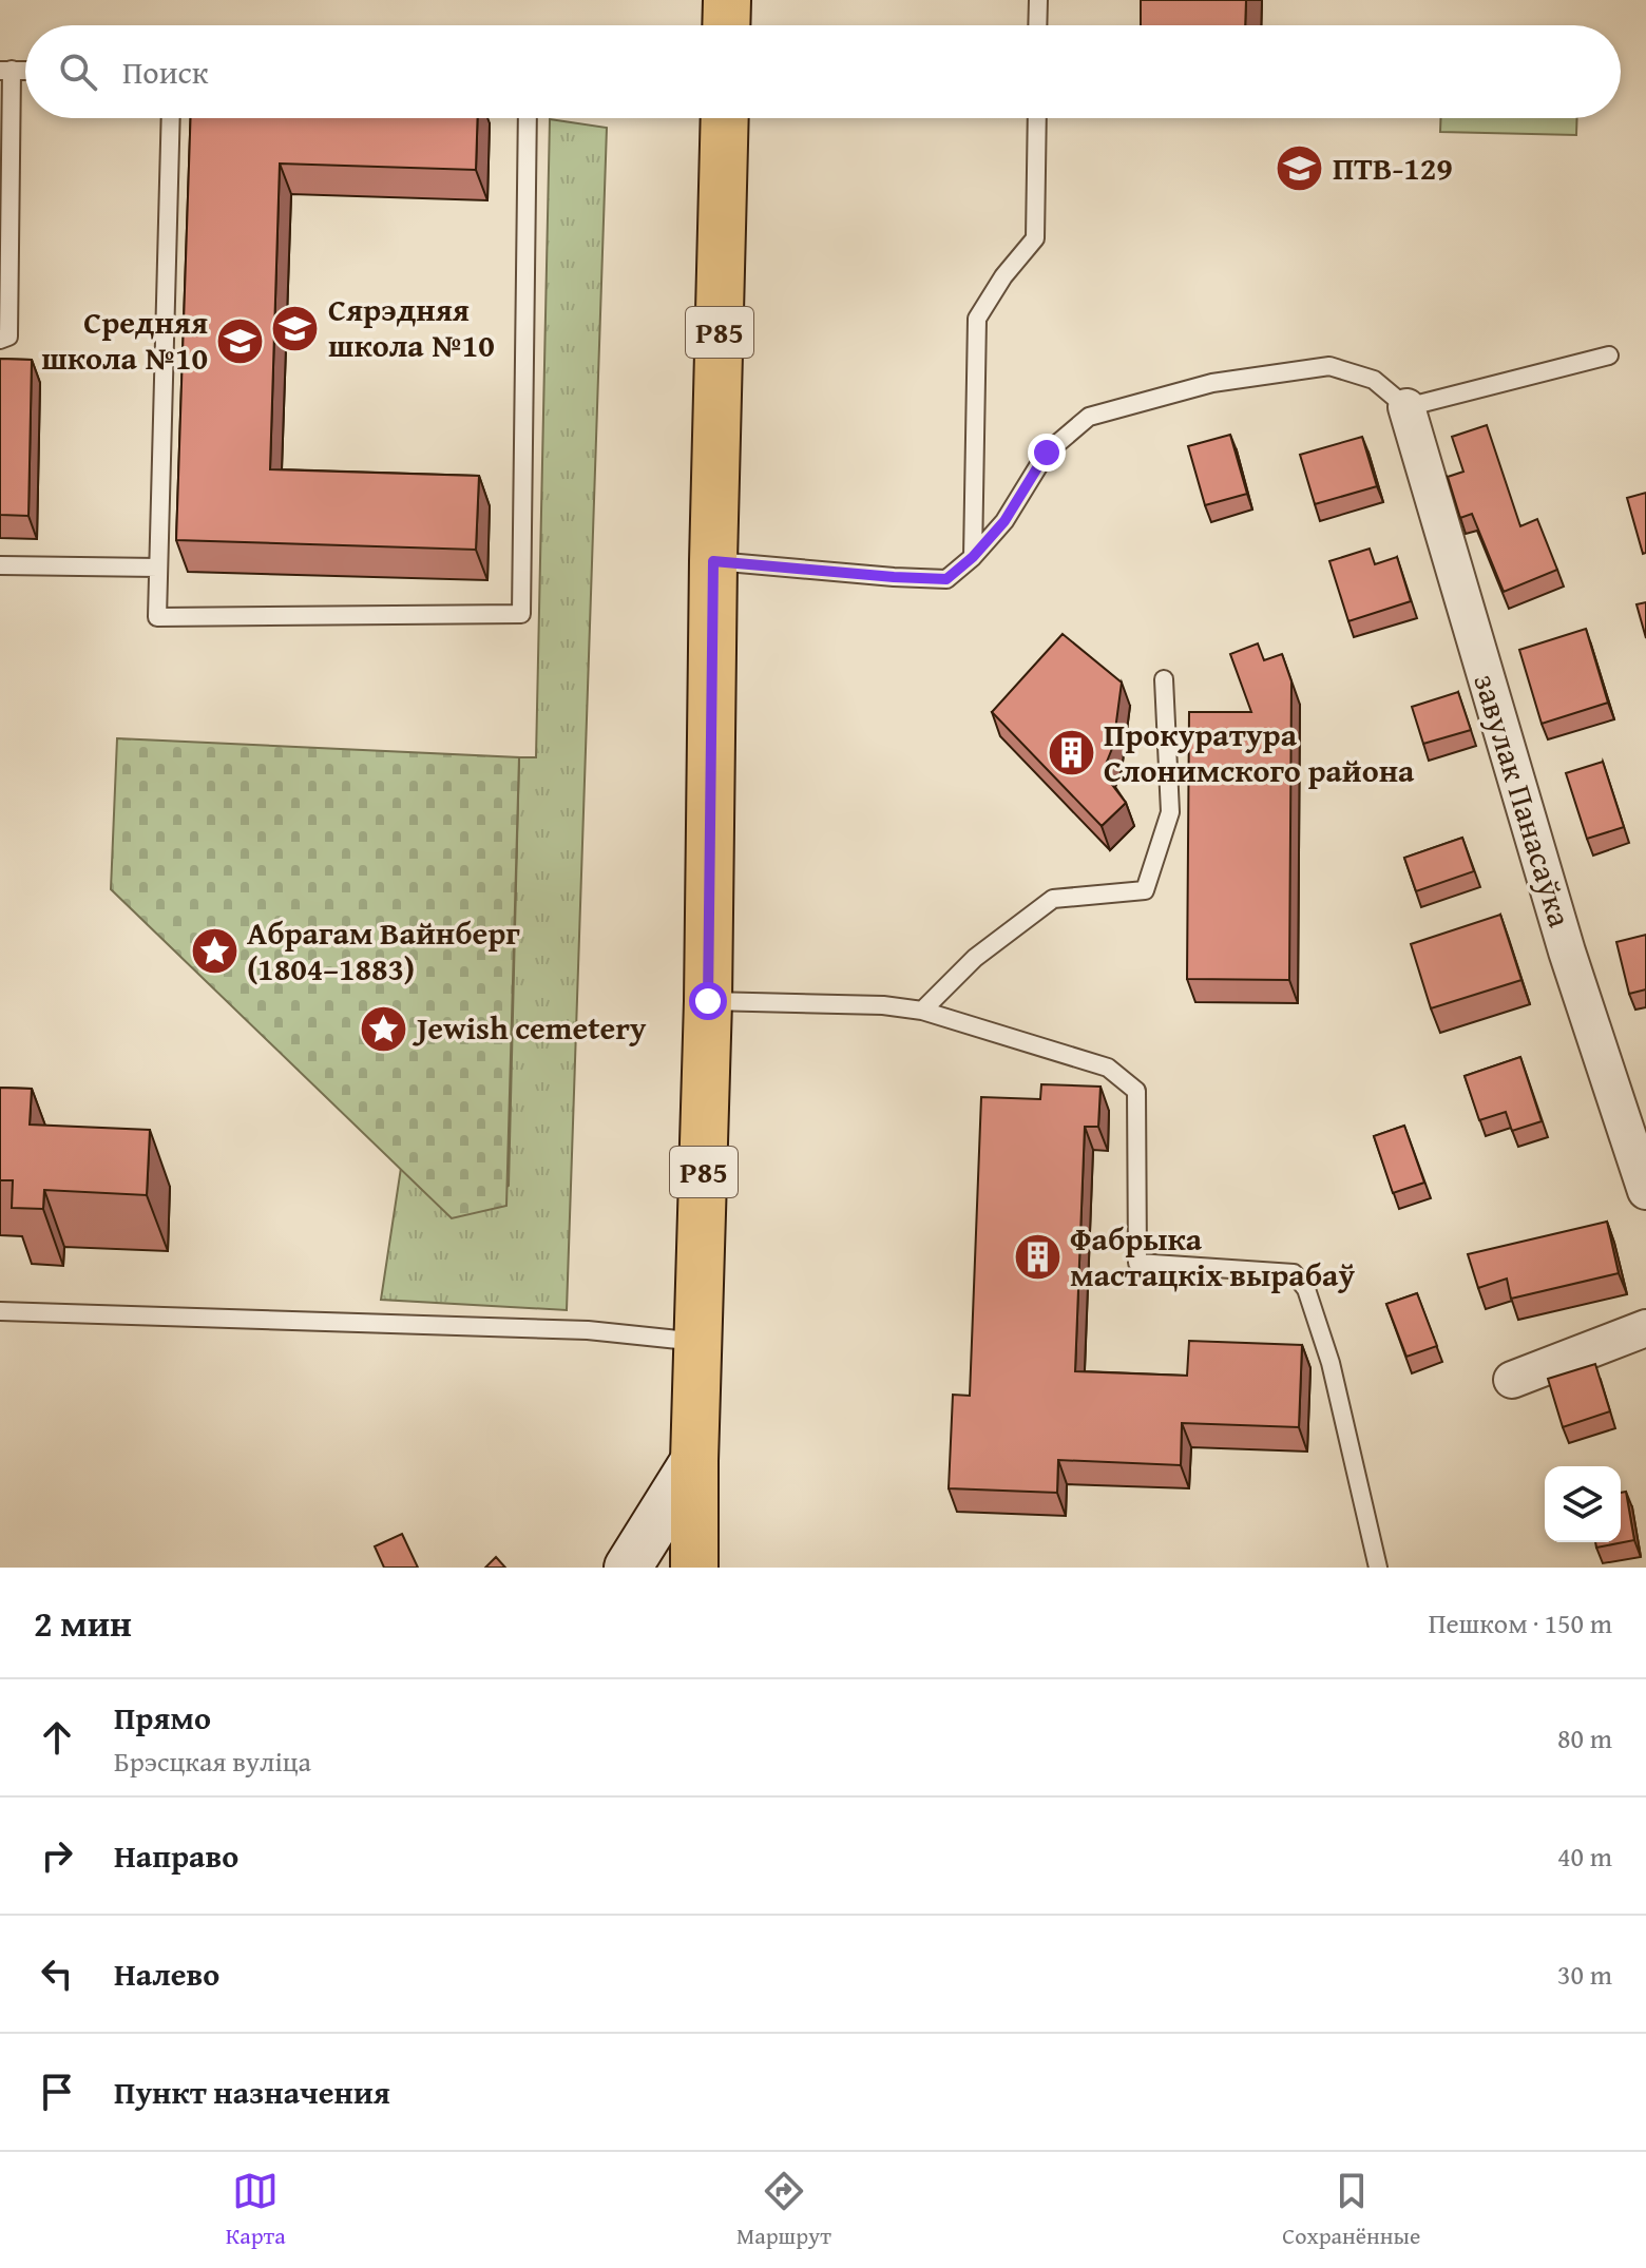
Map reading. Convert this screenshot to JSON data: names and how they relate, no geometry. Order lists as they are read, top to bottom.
{
  "streets": {
    "main road": ["Р85"],
    "street": ["завулак Панасаўка"]
  },
  "places": {
    "school or university": ["ПТВ-129", "Сярэдняя школа №10", "Средняя школа №10"],
    "building": ["Прокуратура Слонимского района", "Фабрыка мастацкіх вырабаў"],
    "place": ["Абрагам Вайнберг (1804–1883)", "Jewish cemetery"]
  },
  "page": {
    "search": "Поиск",
    "heading": ["2 мин", "Пешком · 150 m"],
    "list": [
      ["Прямо", "Брэсцкая вуліца", "80 m"],
      ["Направо", "40 m"],
      ["Налево", "30 m"],
      "Пункт назначения"
    ],
    "nav": ["Карта", "Маршрут", "Сохранённые"]
  }
}
